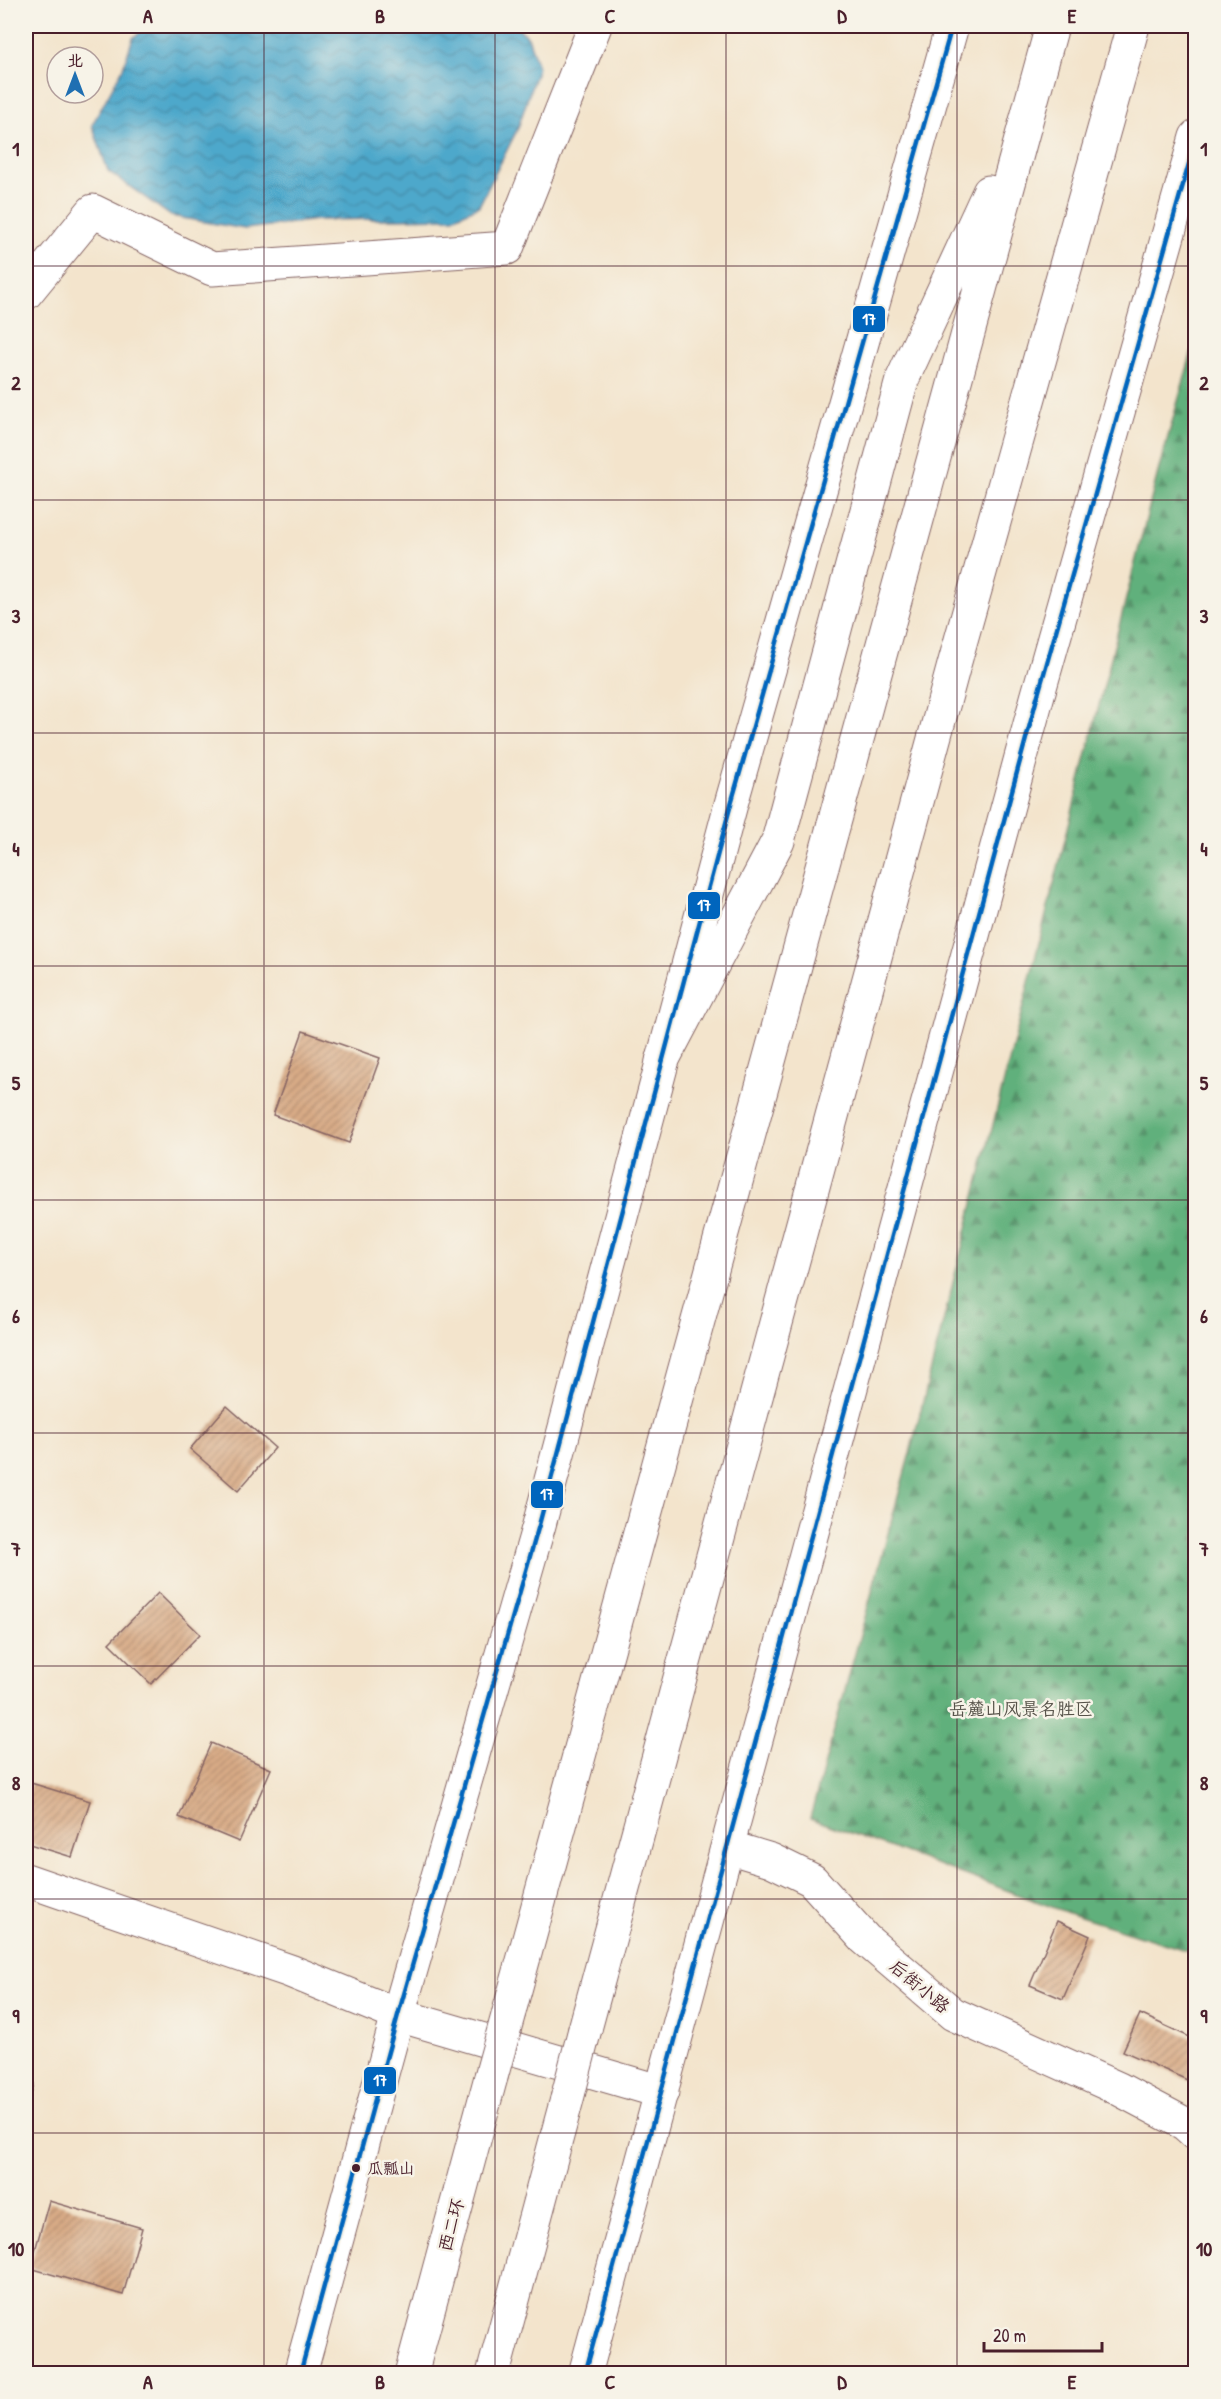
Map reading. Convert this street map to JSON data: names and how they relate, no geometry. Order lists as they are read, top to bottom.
{
  "streets": {
    "main road": ["后街小路", "西二环"]
  },
  "parks": ["岳麓山风景名胜区"],
  "places": ["瓜瓢山"],
  "lines": ["transit line 17"],
  "scale_bar": "20 m",
  "north": "top",
  "grid": {
    "columns": [
      "A",
      "B",
      "C",
      "D",
      "E"
    ],
    "rows": [
      "1",
      "2",
      "3",
      "4",
      "5",
      "6",
      "7",
      "8",
      "9",
      "10"
    ]
  }
}
